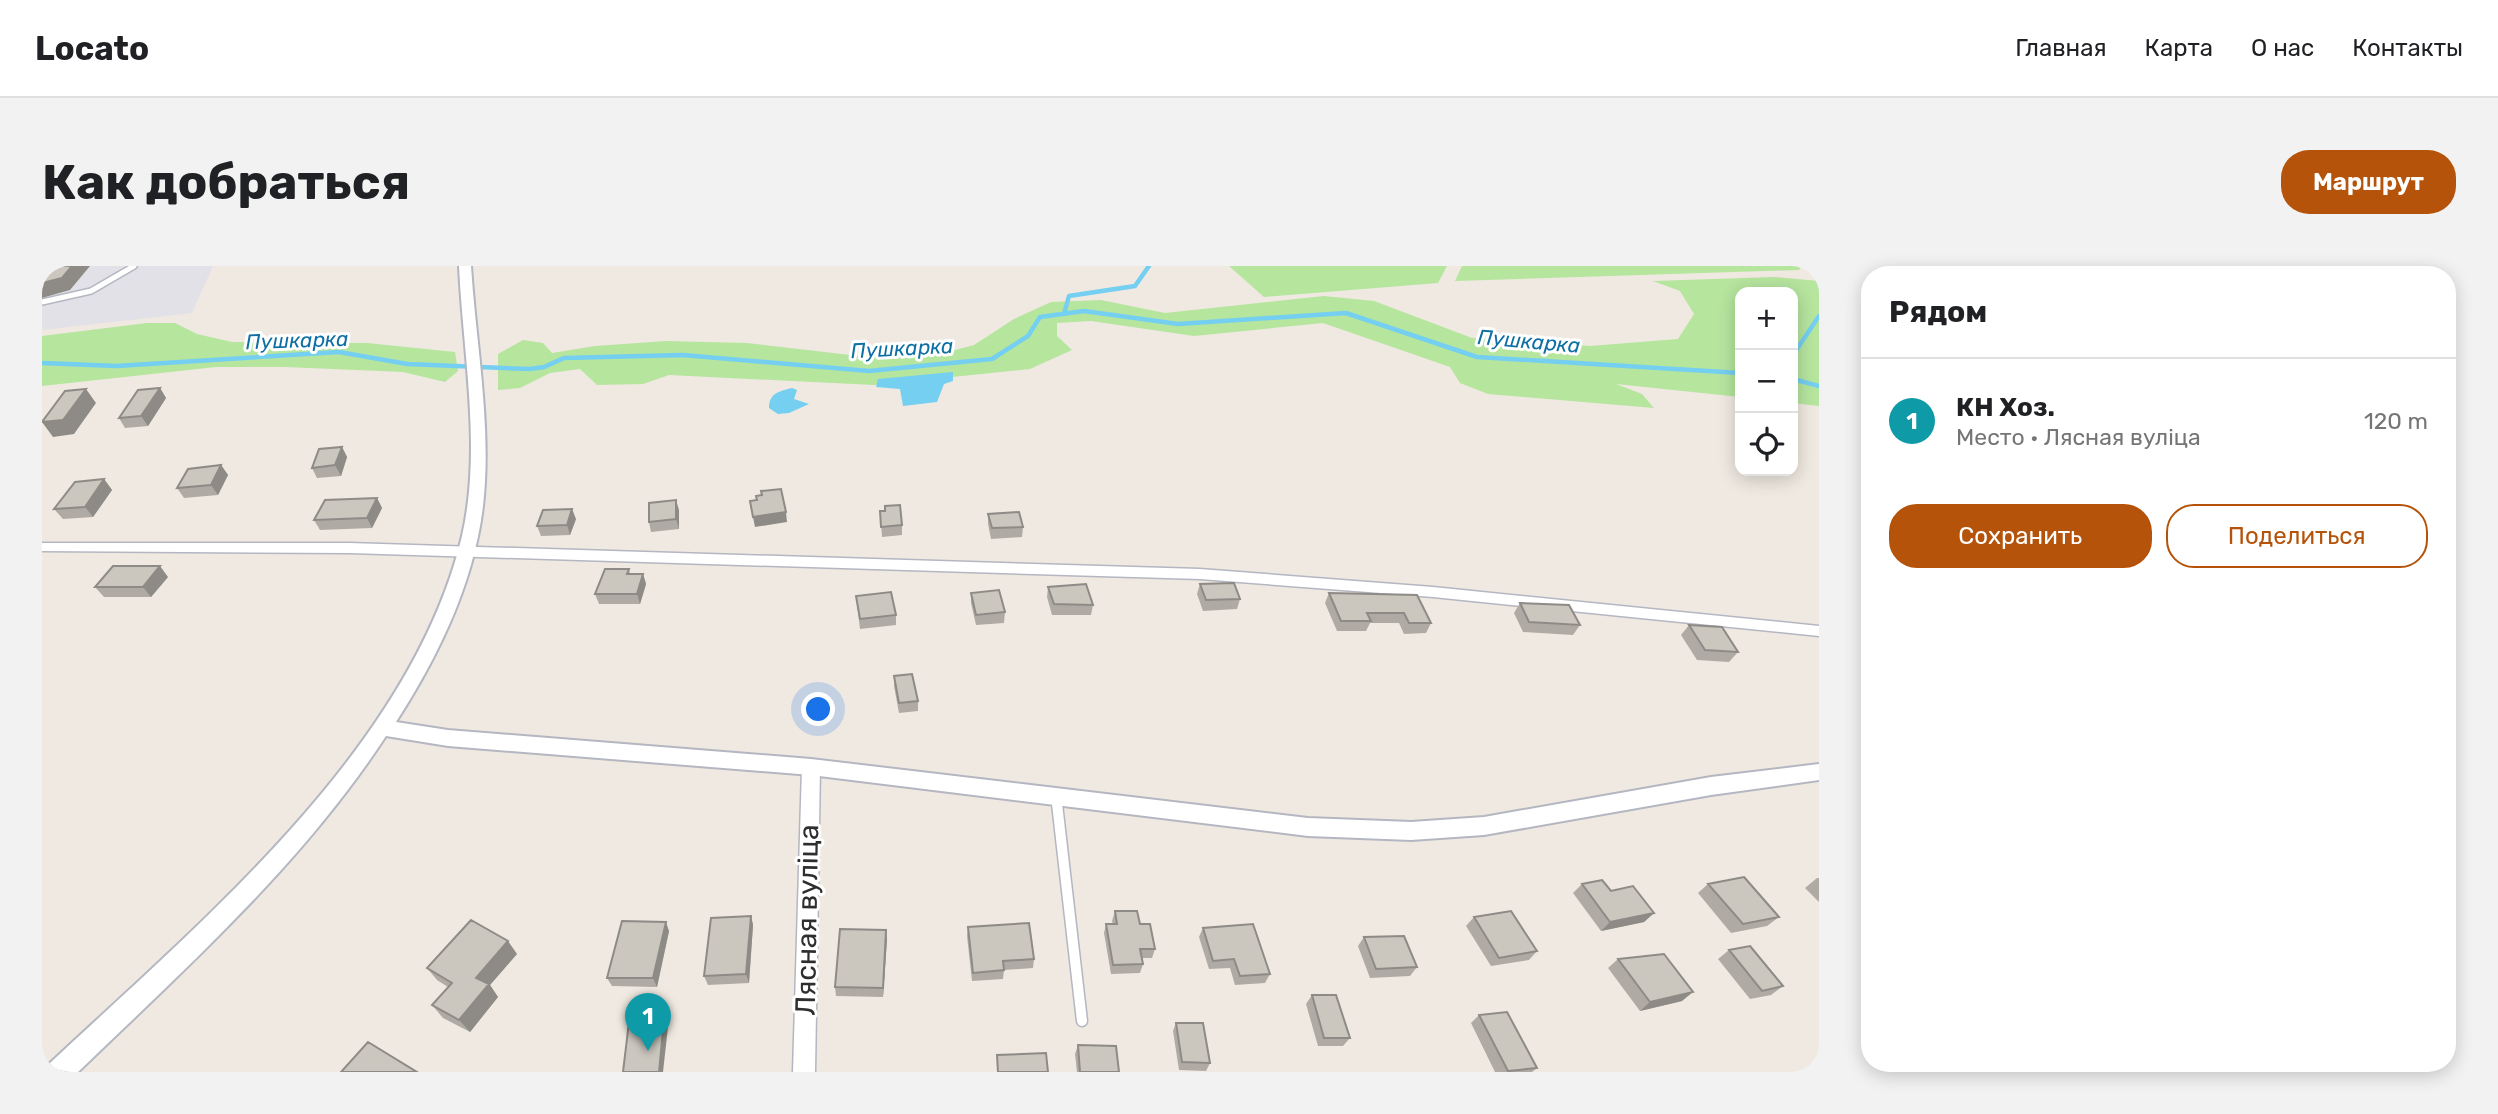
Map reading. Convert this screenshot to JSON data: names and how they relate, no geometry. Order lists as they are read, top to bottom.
{
  "streets": {
    "street": ["Лясная вуліца"]
  },
  "water": ["Пушкарка"],
  "page": {
    "header": "Locato",
    "nav": [
      "Главная",
      "Карта",
      "О нас",
      "Контакты"
    ],
    "buttons": [
      "Маршрут",
      ["Сохранить", "Поделиться"]
    ],
    "title": "Как добраться",
    "heading": "Рядом",
    "map_buttons": ["+", "−"],
    "list": [
      {
        "mark": "1",
        "name": "КН Хоз.",
        "note": "Место · Лясная вуліца",
        "value": "120 m"
      }
    ],
    "pins": "1"
  }
}
